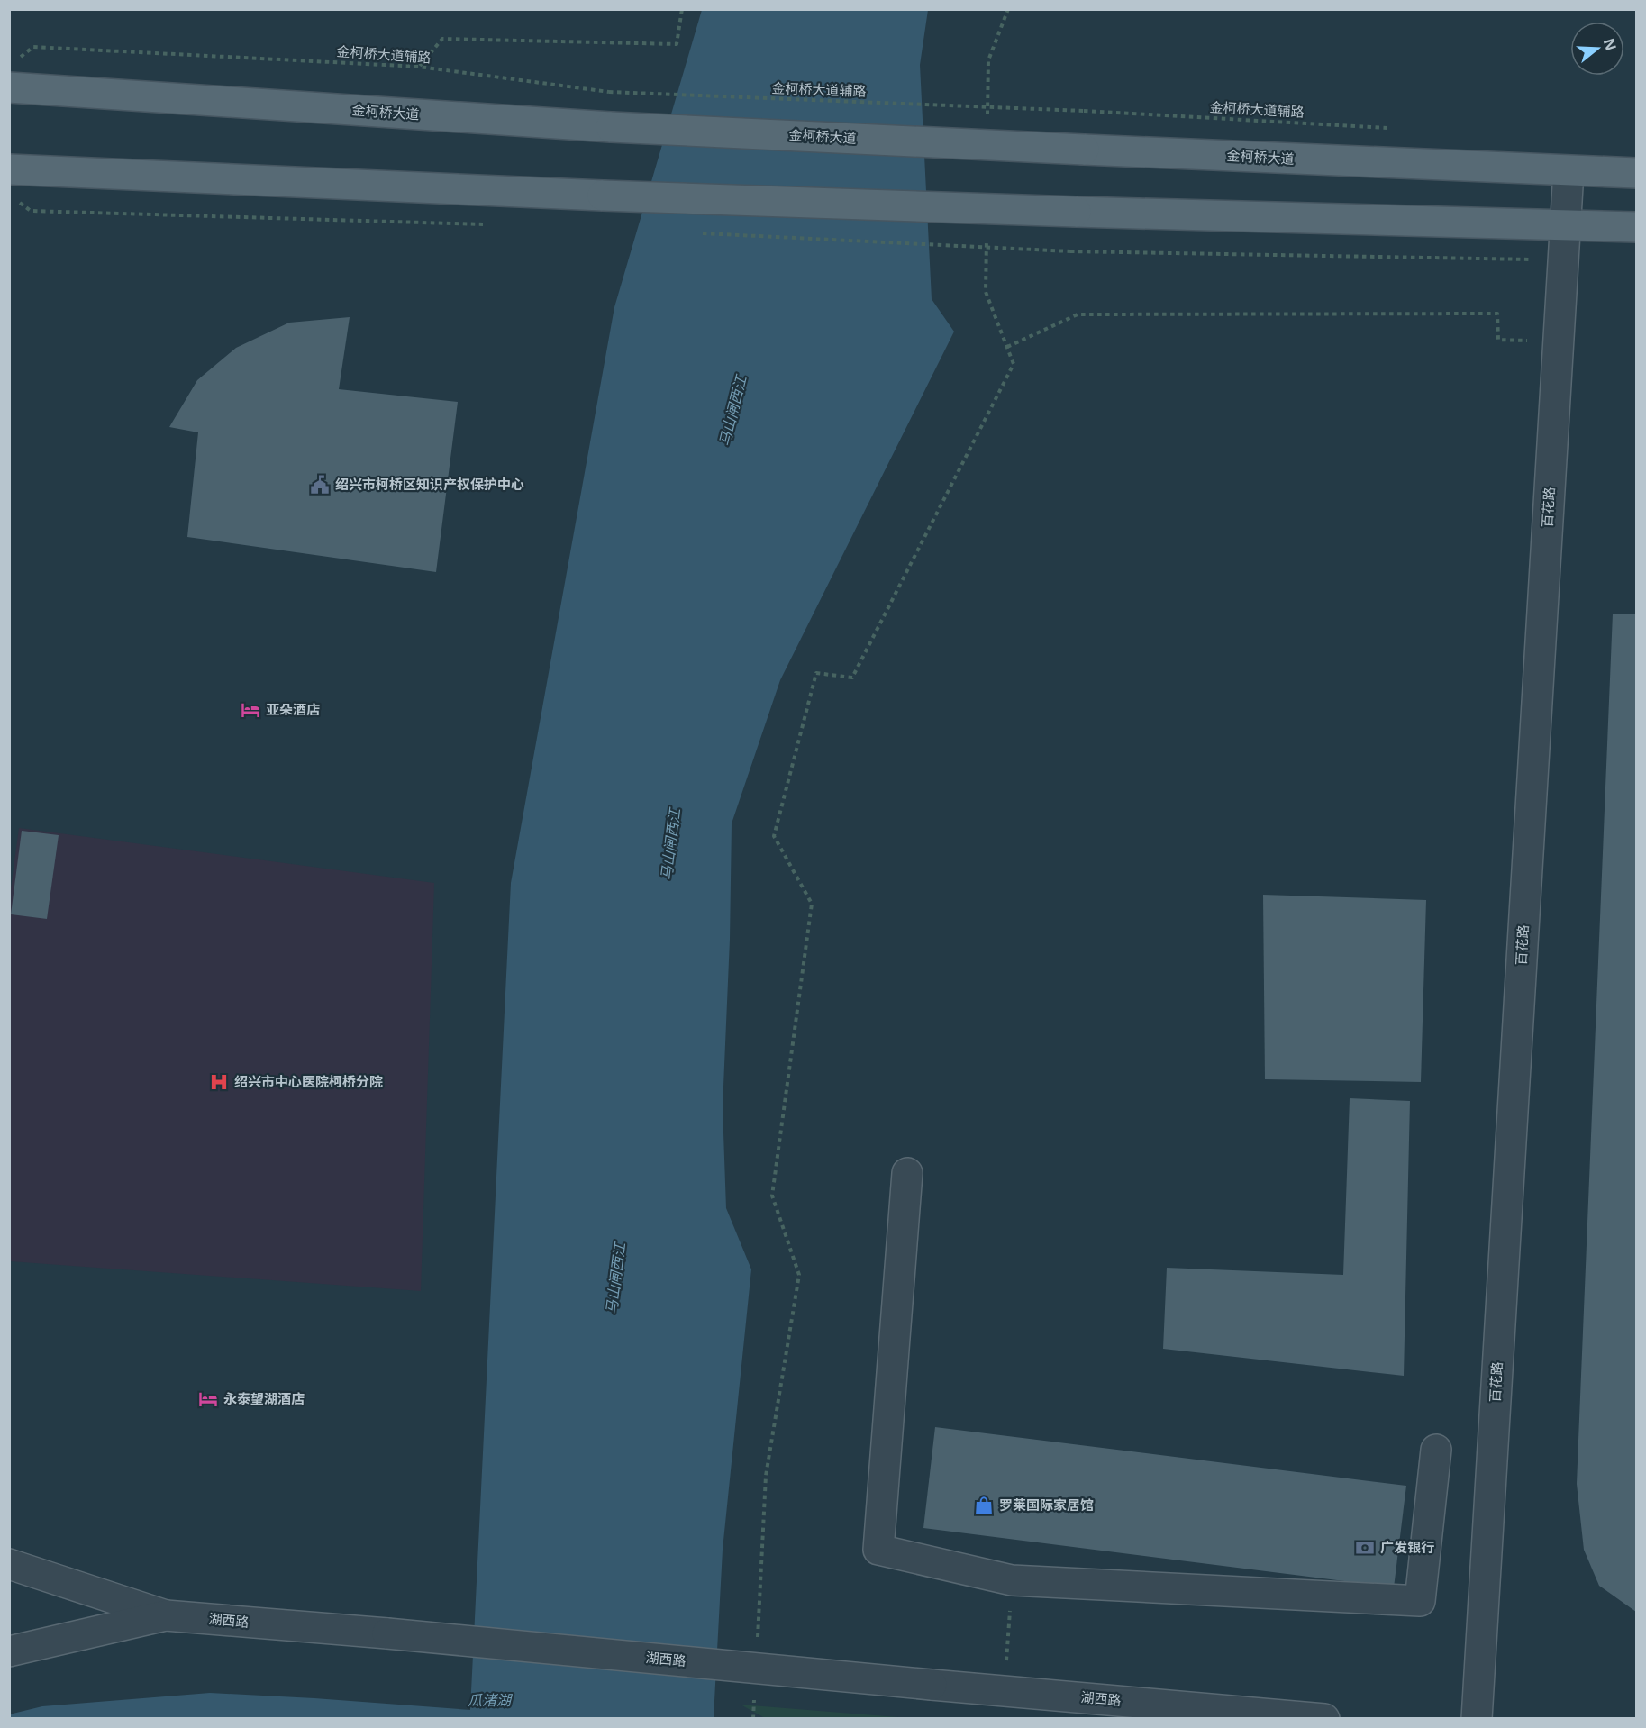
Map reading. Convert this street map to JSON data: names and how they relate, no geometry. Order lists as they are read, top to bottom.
{
  "streets": {
    "main road": ["金柯桥大道"],
    "street": ["百花路", "湖西路"],
    "path": ["金柯桥大道辅路"]
  },
  "crossings": [
    ["金柯桥大道", "百花路"]
  ],
  "water": ["马山闸西江", "瓜渚湖"],
  "places": {
    "public building": ["绍兴市柯桥区知识产权保护中心"],
    "hotel": ["亚朵酒店", "永泰望湖酒店"],
    "hospital": ["绍兴市中心医院柯桥分院"],
    "shop": ["罗莱国际家居馆"],
    "bank": ["广发银行"]
  },
  "north": "right"
}
